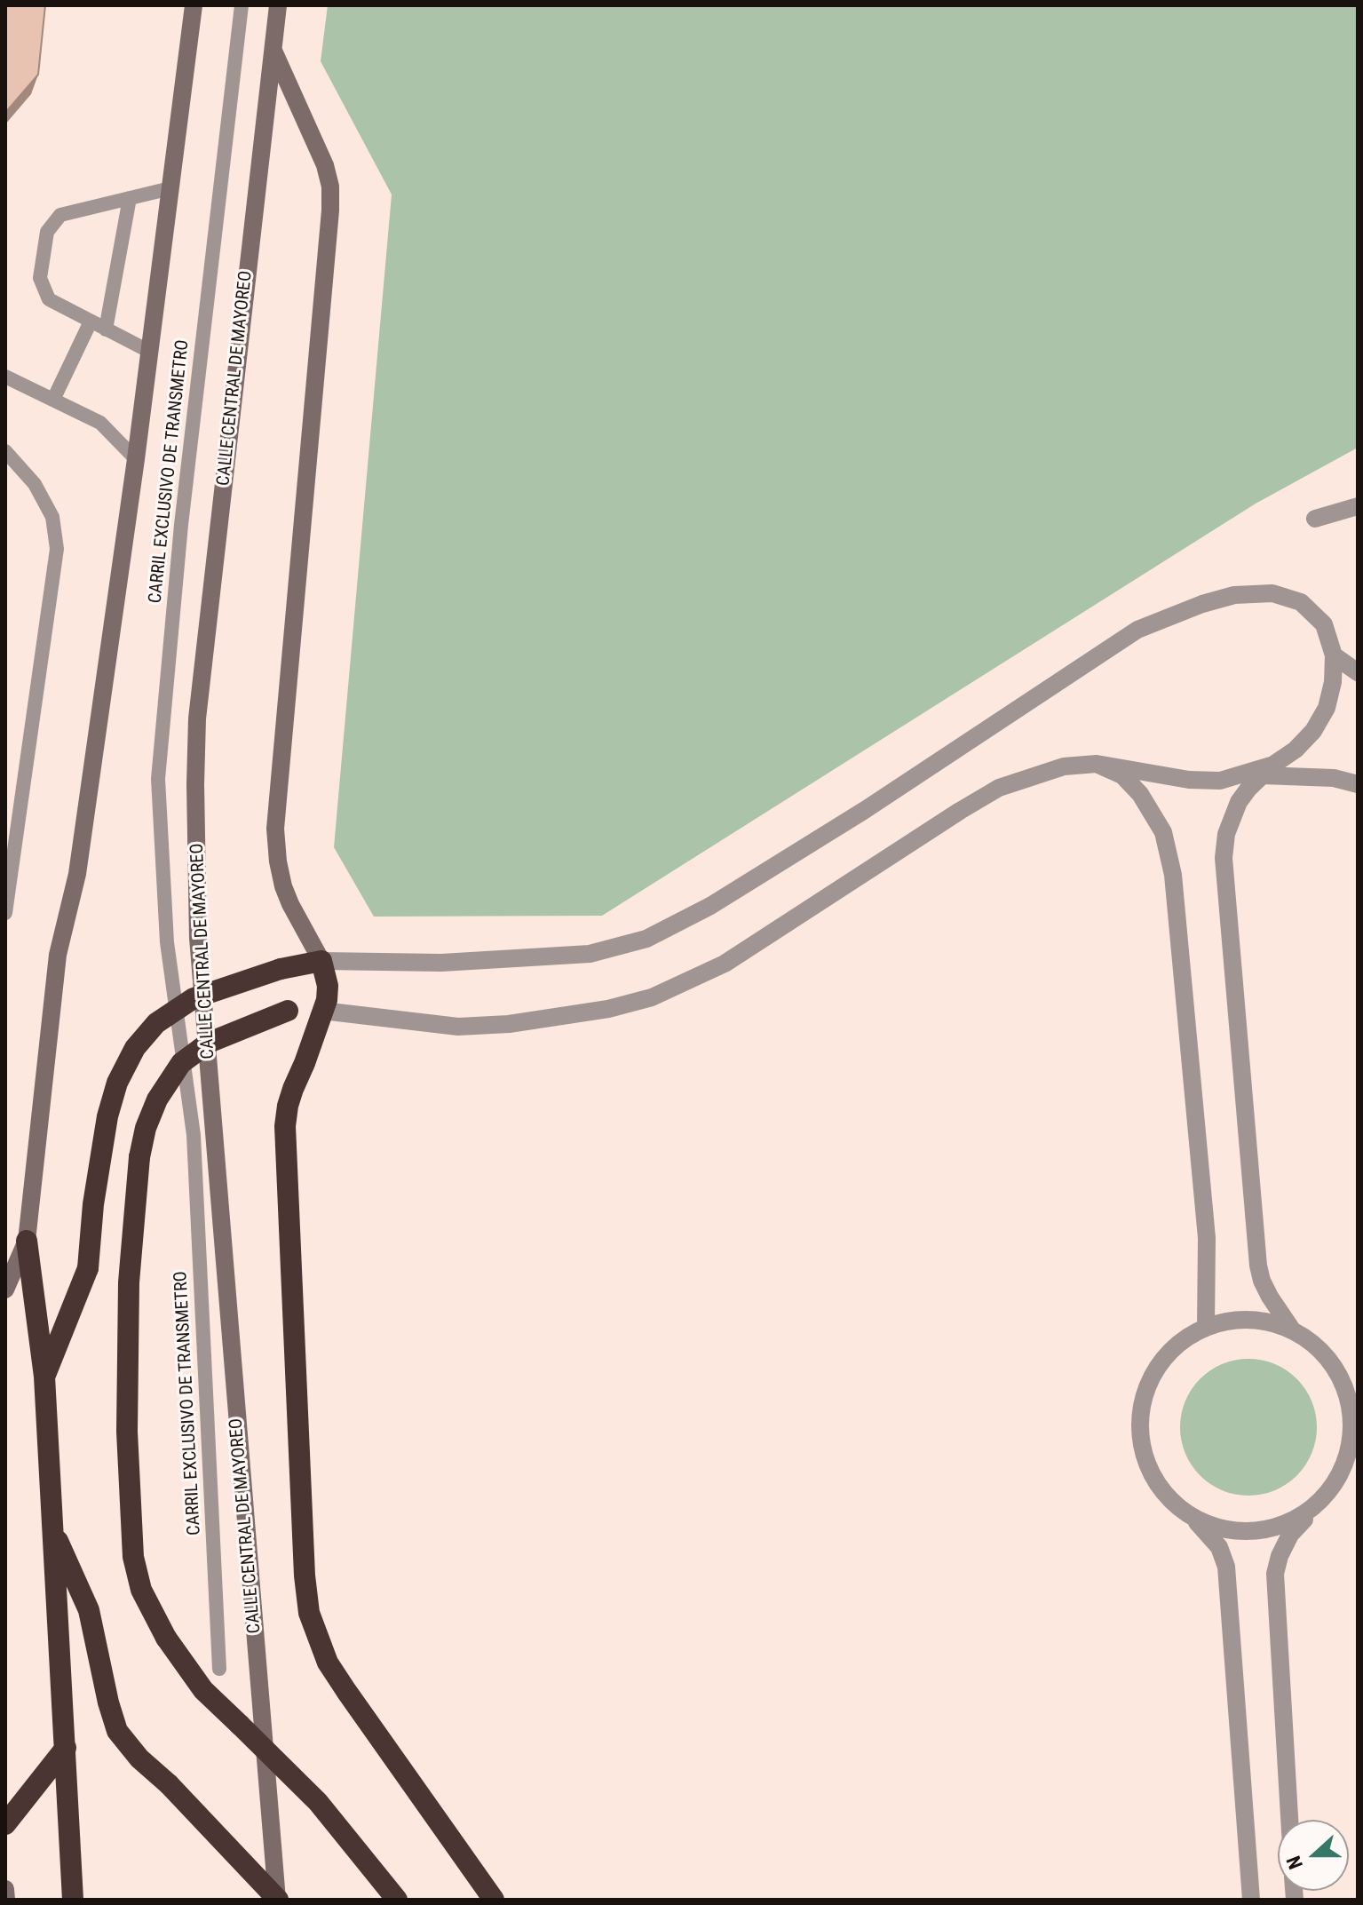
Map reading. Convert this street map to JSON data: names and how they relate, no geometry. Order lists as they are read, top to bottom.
{
  "streets": {
    "main road": ["CALLE CENTRAL DE MAYOREO"],
    "lane": ["CARRIL EXCLUSIVO DE TRANSMETRO"]
  },
  "north": "left"
}
